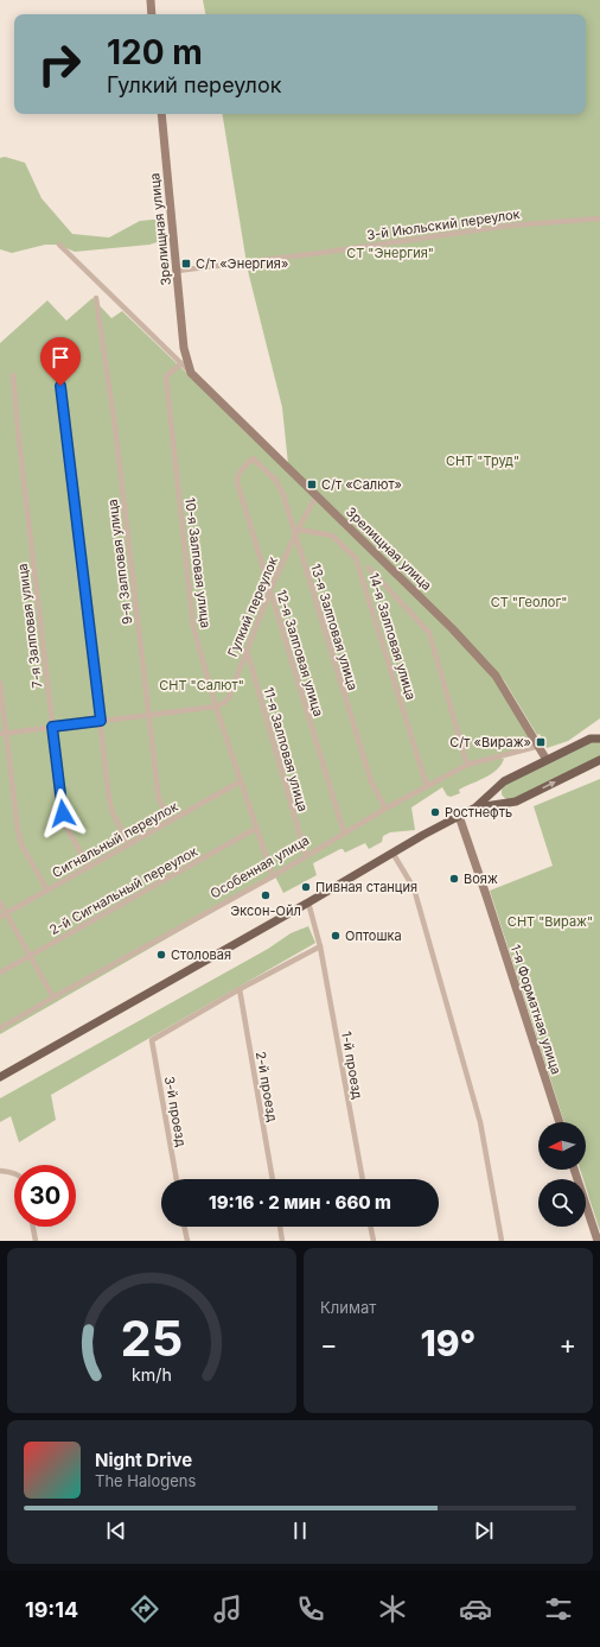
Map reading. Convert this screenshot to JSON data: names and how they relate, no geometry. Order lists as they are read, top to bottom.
{
  "streets": {
    "street": [
      "3-й Июльский переулок",
      "Зрелищная улица",
      "9-я Залповая улица",
      "10-я Залповая улица",
      "Гулкий переулок",
      "7-я Залповая улица",
      "13-я Залповая улица",
      "14-я Залповая улица",
      "12-я Залповая улица",
      "11-я Залповая улица",
      "Сигнальный переулок",
      "Особенная улица",
      "2-й Сигнальный переулок",
      "1-я Форматная улица",
      "1-й проезд",
      "2-й проезд",
      "3-й проезд"
    ]
  },
  "crossings": [
    ["3-й Июльский переулок", "Зрелищная улица"],
    ["Зрелищная улица", "10-я Залповая улица"],
    ["Зрелищная улица", "Гулкий переулок"],
    ["Зрелищная улица", "Особенная улица"],
    ["9-я Залповая улица", "Сигнальный переулок"],
    ["10-я Залповая улица", "Гулкий переулок"],
    ["10-я Залповая улица", "Сигнальный переулок"],
    ["10-я Залповая улица", "Особенная улица"],
    ["10-я Залповая улица", "2-й Сигнальный переулок"],
    ["Гулкий переулок", "13-я Залповая улица"],
    ["Гулкий переулок", "14-я Залповая улица"],
    ["Гулкий переулок", "12-я Залповая улица"],
    ["Гулкий переулок", "11-я Залповая улица"],
    ["7-я Залповая улица", "Сигнальный переулок"],
    ["13-я Залповая улица", "14-я Залповая улица"],
    ["13-я Залповая улица", "12-я Залповая улица"],
    ["13-я Залповая улица", "Особенная улица"],
    ["14-я Залповая улица", "Особенная улица"],
    ["12-я Залповая улица", "Особенная улица"],
    ["11-я Залповая улица", "Особенная улица"],
    ["2-й проезд", "3-й проезд"]
  ],
  "parks": [
    "СТ \"Энергия\"",
    "СНТ \"Труд\"",
    "СТ \"Геолог\"",
    "СНТ \"Салют\"",
    "СНТ \"Вираж\""
  ],
  "places": {
    "transit": ["С/т «Энергия»", "С/т «Салют»", "С/т «Вираж»"],
    "other": [
      "Ростнефть",
      "Вояж",
      "Пивная станция",
      "Эксон-Ойл",
      "Оптошка",
      "Столовая"
    ]
  },
  "north": "left",
  "page": {
    "turn": ["120 m", "Гулкий переулок"],
    "limit": "30",
    "trip": "19:16 · 2 мин · 660 m",
    "tile": "Климат",
    "heat": ["−", "19°", "+"],
    "song": ["Night Drive", "The Halogens"],
    "tabs": "19:14",
    "gauge": ["25", "km/h"]
  }
}
